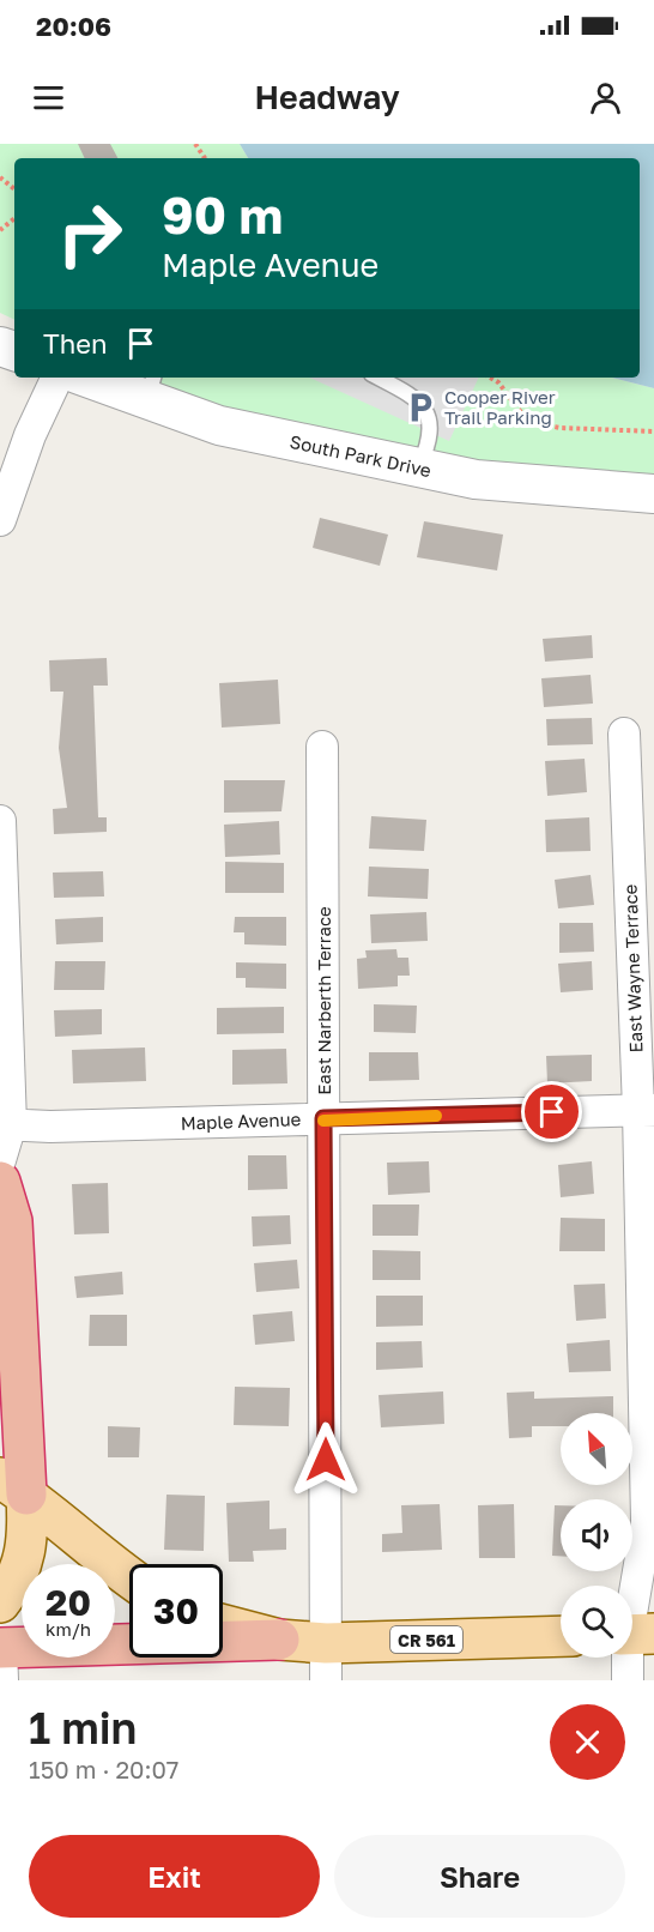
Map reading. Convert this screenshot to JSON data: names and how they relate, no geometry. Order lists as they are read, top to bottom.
{
  "streets": {
    "main road": ["CR 561"],
    "street": [
      "South Park Drive",
      "East Wayne Terrace",
      "East Narberth Terrace",
      "Maple Avenue"
    ]
  },
  "crossings": [
    ["East Wayne Terrace", "Maple Avenue"],
    ["East Narberth Terrace", "Maple Avenue"],
    ["East Narberth Terrace", "CR 561"]
  ],
  "places": {
    "parking": ["Cooper River Trail Parking"]
  },
  "north": "top left",
  "page": {
    "status": "20:06",
    "header": "Headway",
    "turn": ["90 m", "Maple Avenue"],
    "then": "Then",
    "speed": "20 km/h",
    "limit": "30",
    "heading": ["1 min", "150 m · 20:07"],
    "buttons": ["Exit", "Share"]
  }
}
